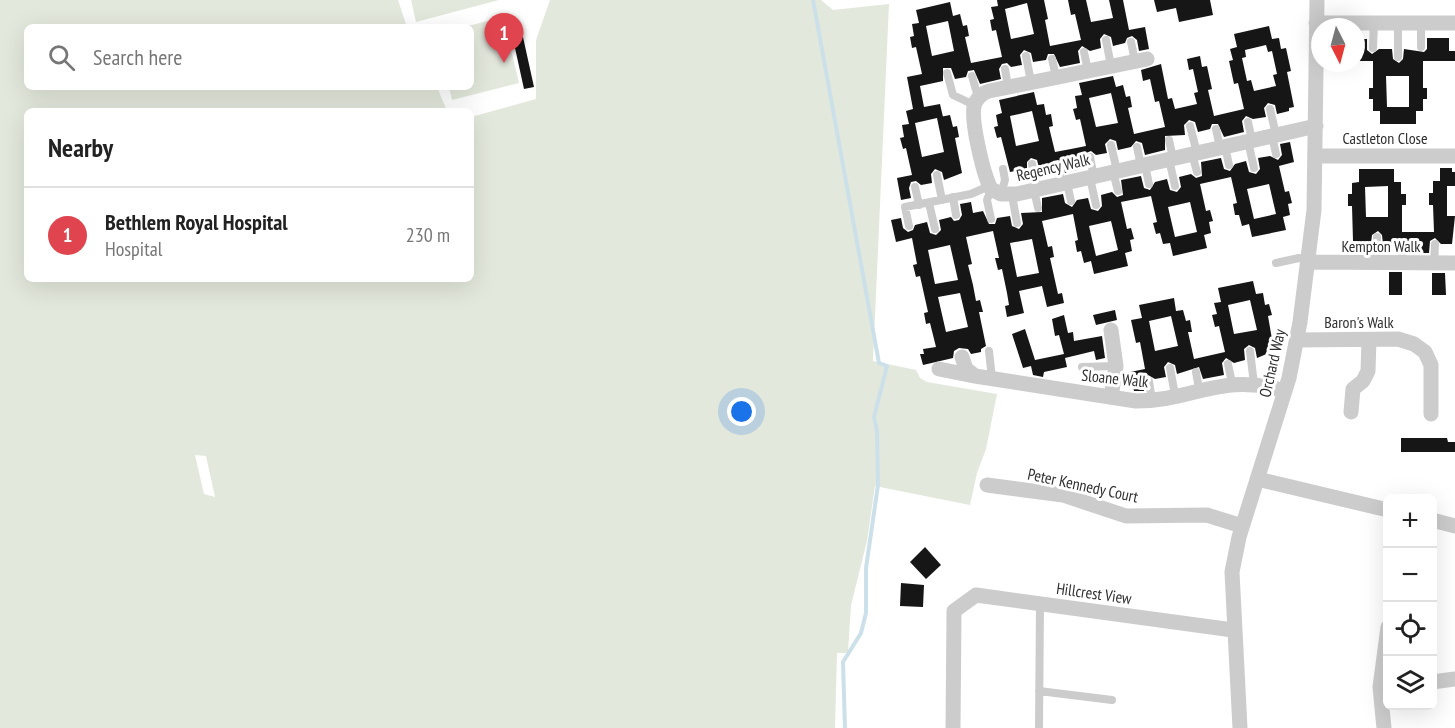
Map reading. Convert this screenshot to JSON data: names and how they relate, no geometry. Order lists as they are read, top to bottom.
{
  "streets": {
    "street": [
      "Castleton Close",
      "Regency Walk",
      "Kempton Walk",
      "Baron's Walk",
      "Orchard Way",
      "Sloane Walk",
      "Peter Kennedy Court",
      "Hillcrest View"
    ]
  },
  "crossings": [
    ["Castleton Close", "Orchard Way"],
    ["Regency Walk", "Orchard Way"],
    ["Kempton Walk", "Orchard Way"],
    ["Baron's Walk", "Orchard Way"],
    ["Orchard Way", "Sloane Walk"],
    ["Orchard Way", "Peter Kennedy Court"],
    ["Orchard Way", "Hillcrest View"]
  ],
  "north": "bottom",
  "page": {
    "pins": "1",
    "search": "Search here",
    "heading": "Nearby",
    "list": [
      {
        "mark": "1",
        "name": "Bethlem Royal Hospital",
        "note": "Hospital",
        "value": "230 m"
      }
    ],
    "map_buttons": ["+", "−"]
  }
}
